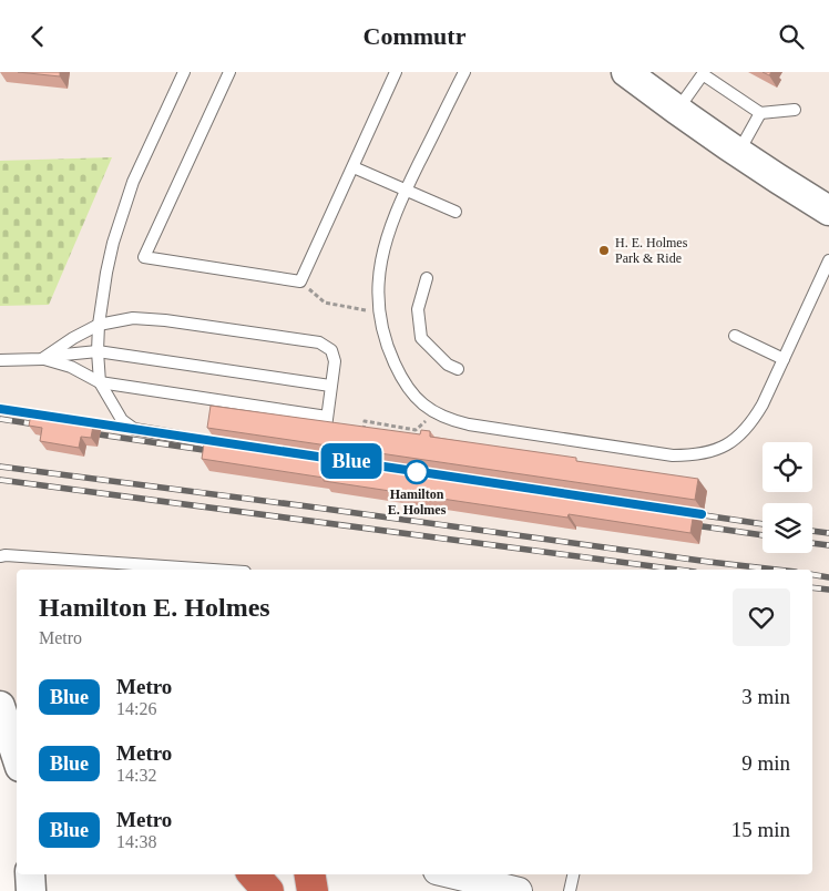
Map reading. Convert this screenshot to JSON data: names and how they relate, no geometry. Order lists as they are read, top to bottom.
{
  "places": ["H. E. Holmes Park & Ride", "Hamilton E. Holmes"],
  "lines": ["metro line Blue"],
  "page": {
    "header": "Commutr",
    "on_map": "Blue",
    "heading": ["Hamilton E. Holmes", "Metro"],
    "list": [
      {
        "mark": "Blue",
        "name": "Metro",
        "note": "14:26",
        "value": "3 min"
      },
      {
        "mark": "Blue",
        "name": "Metro",
        "note": "14:32",
        "value": "9 min"
      },
      {
        "mark": "Blue",
        "name": "Metro",
        "note": "14:38",
        "value": "15 min"
      }
    ]
  }
}
